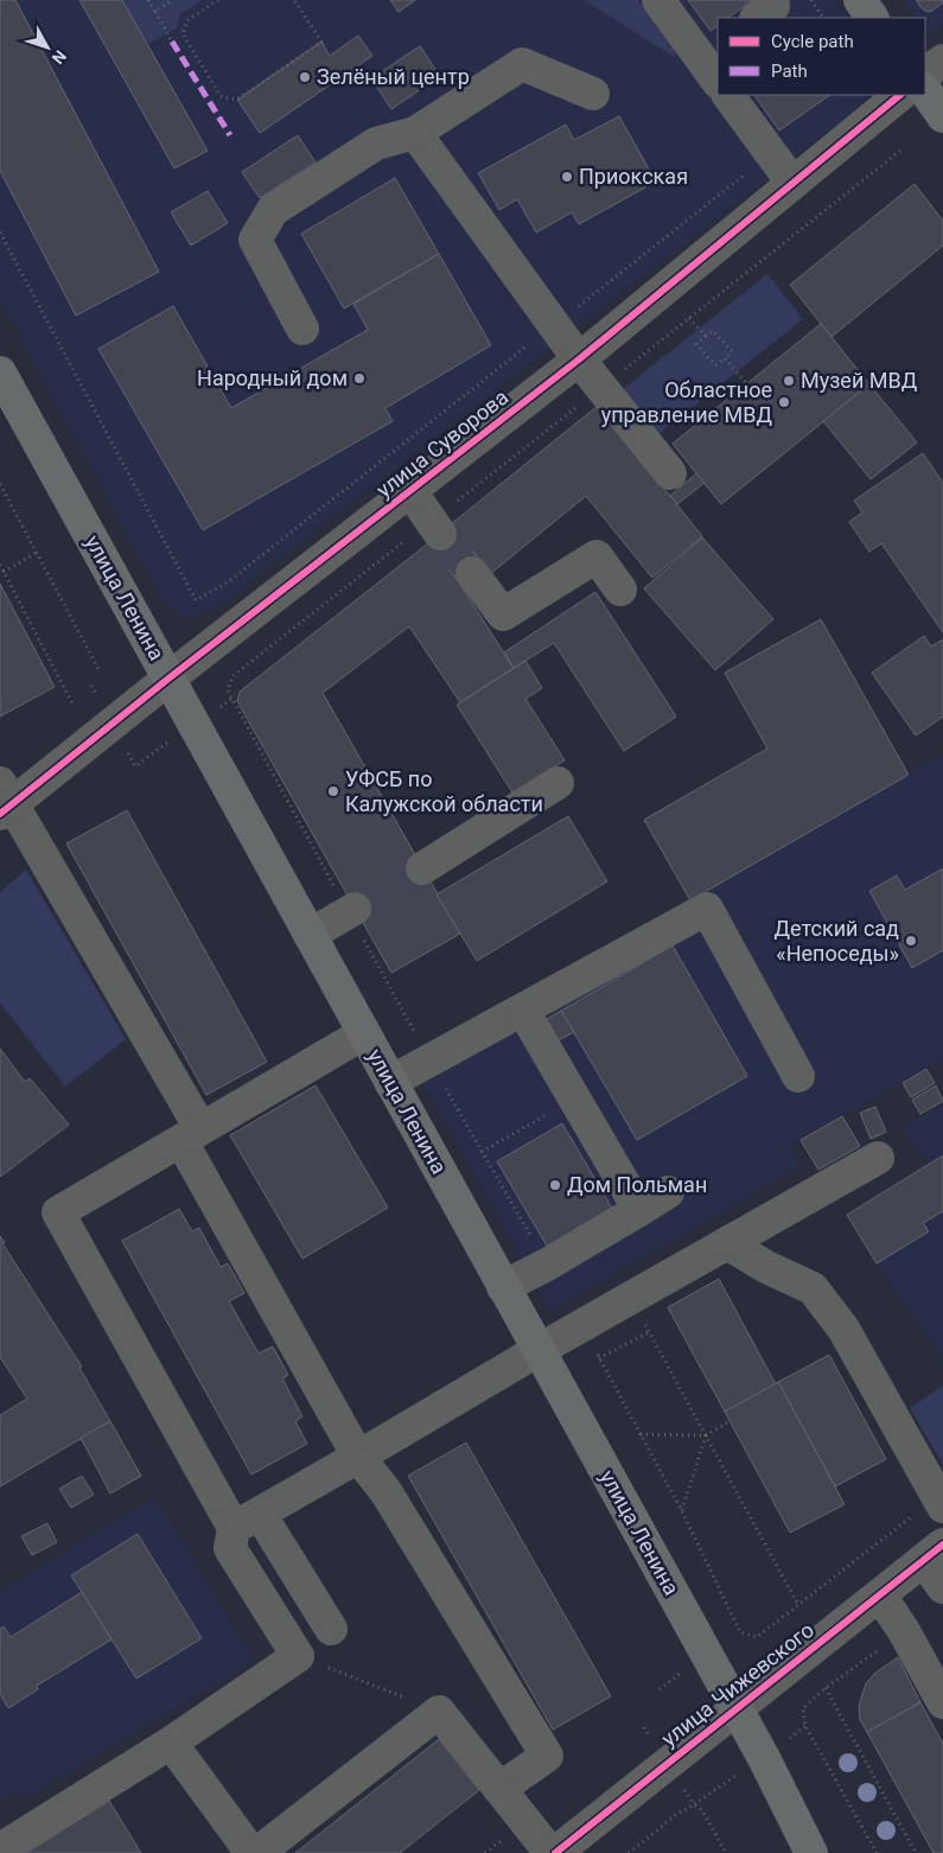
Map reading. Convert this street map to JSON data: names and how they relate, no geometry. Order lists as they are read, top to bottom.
{
  "streets": {
    "main road": ["улица Ленина"],
    "street": ["улица Суворова", "улица Чижевского"]
  },
  "crossings": [
    ["улица Суворова", "улица Ленина"],
    ["улица Ленина", "улица Чижевского"]
  ],
  "places": [
    "Зелёный центр",
    "Приокская",
    "Народный дом",
    "Музей МВД",
    "Областное управление МВД",
    "УФСБ по Калужской области",
    "Детский сад «Непоседы»",
    "Дом Польман"
  ],
  "legend": ["Cycle path", "Path"],
  "north": "bottom right"
}
